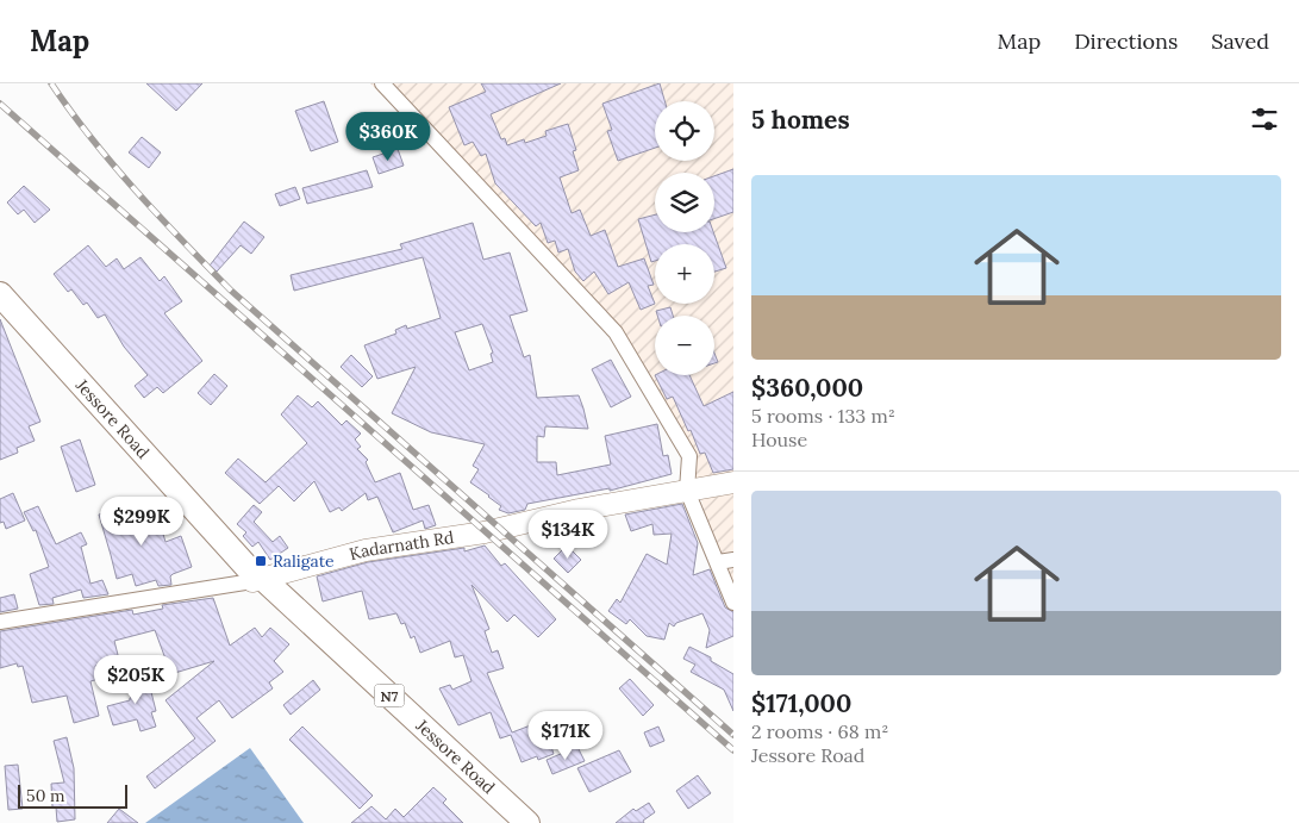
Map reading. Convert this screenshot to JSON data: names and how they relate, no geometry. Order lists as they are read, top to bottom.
{
  "streets": {
    "highway": ["Jessore Road", "N7"],
    "main road": ["Kadarnath Rd"]
  },
  "crossings": [
    ["Jessore Road", "Kadarnath Rd"]
  ],
  "places": {
    "transit": ["Raligate"]
  },
  "scale_bar": "50 m",
  "page": {
    "header": "Map",
    "nav": ["Map", "Directions", "Saved"],
    "heading": "5 homes",
    "map_buttons": ["+", "−"],
    "price": [
      "$360K",
      "$299K",
      "$134K",
      "$205K",
      "$171K"
    ],
    "list": [
      {
        "name": "$360,000",
        "note": "5 rooms · 133 m² · House"
      },
      {
        "name": "$171,000",
        "note": "2 rooms · 68 m² · Jessore Road"
      }
    ],
    "scale": "50 m"
  }
}
